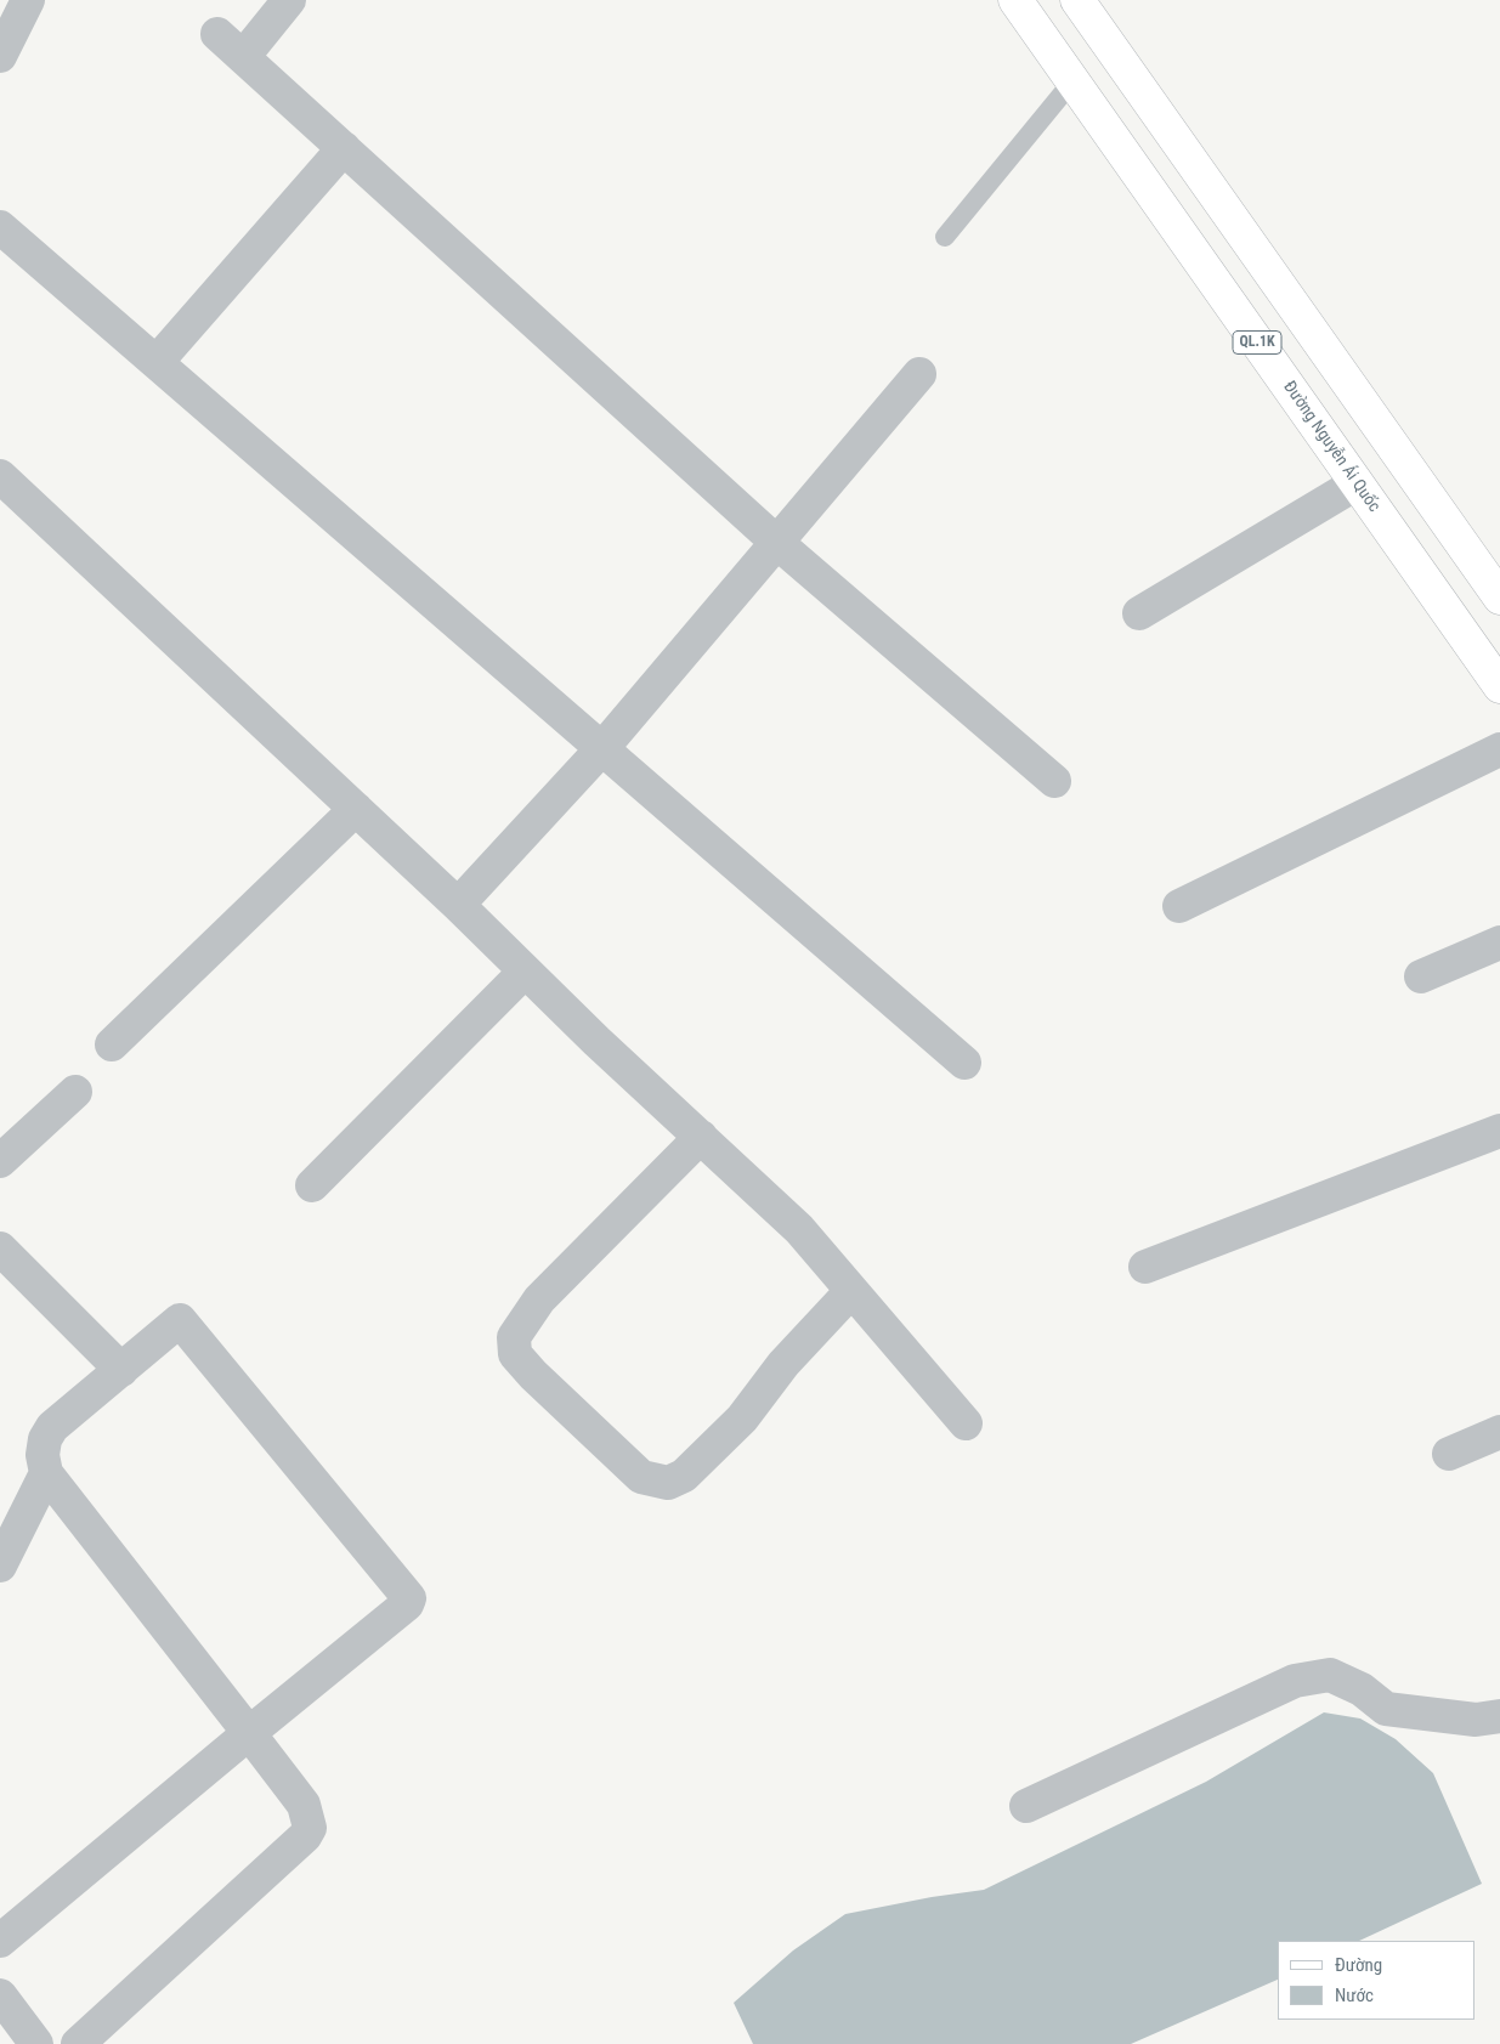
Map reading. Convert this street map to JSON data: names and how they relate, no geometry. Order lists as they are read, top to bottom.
{
  "streets": {
    "main road": ["QL.1K", "Đường Nguyễn Ái Quốc"]
  },
  "legend": ["Đường", "Nước"]
}
